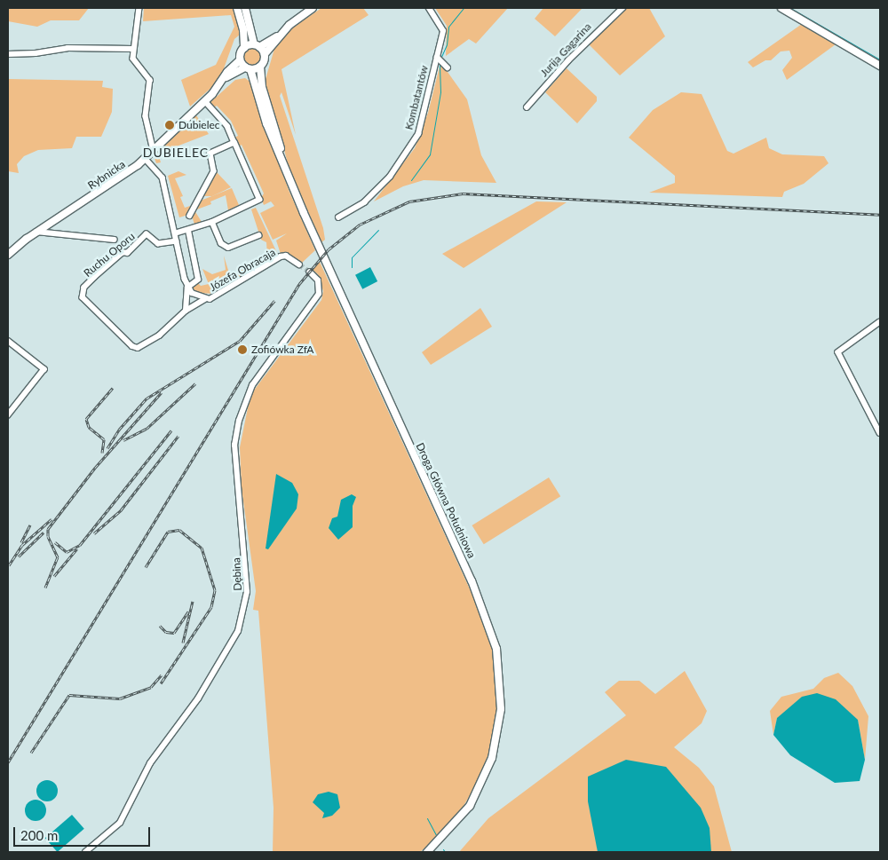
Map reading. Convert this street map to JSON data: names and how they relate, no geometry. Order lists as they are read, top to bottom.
{
  "streets": {
    "main road": ["Rybnicka", "Droga Główna Południowa"],
    "street": [
      "Jurija Gagarina",
      "Kombatantów",
      "Ruchu Oporu",
      "Józefa Obracaja",
      "Dębina"
    ]
  },
  "crossings": [
    ["Rybnicka", "Droga Główna Południowa"],
    ["Ruchu Oporu", "Józefa Obracaja"]
  ],
  "districts": ["DUBIELEC"],
  "places": ["Dubielec", "Zofiówka ZfA"],
  "scale_bar": "200 m"
}
